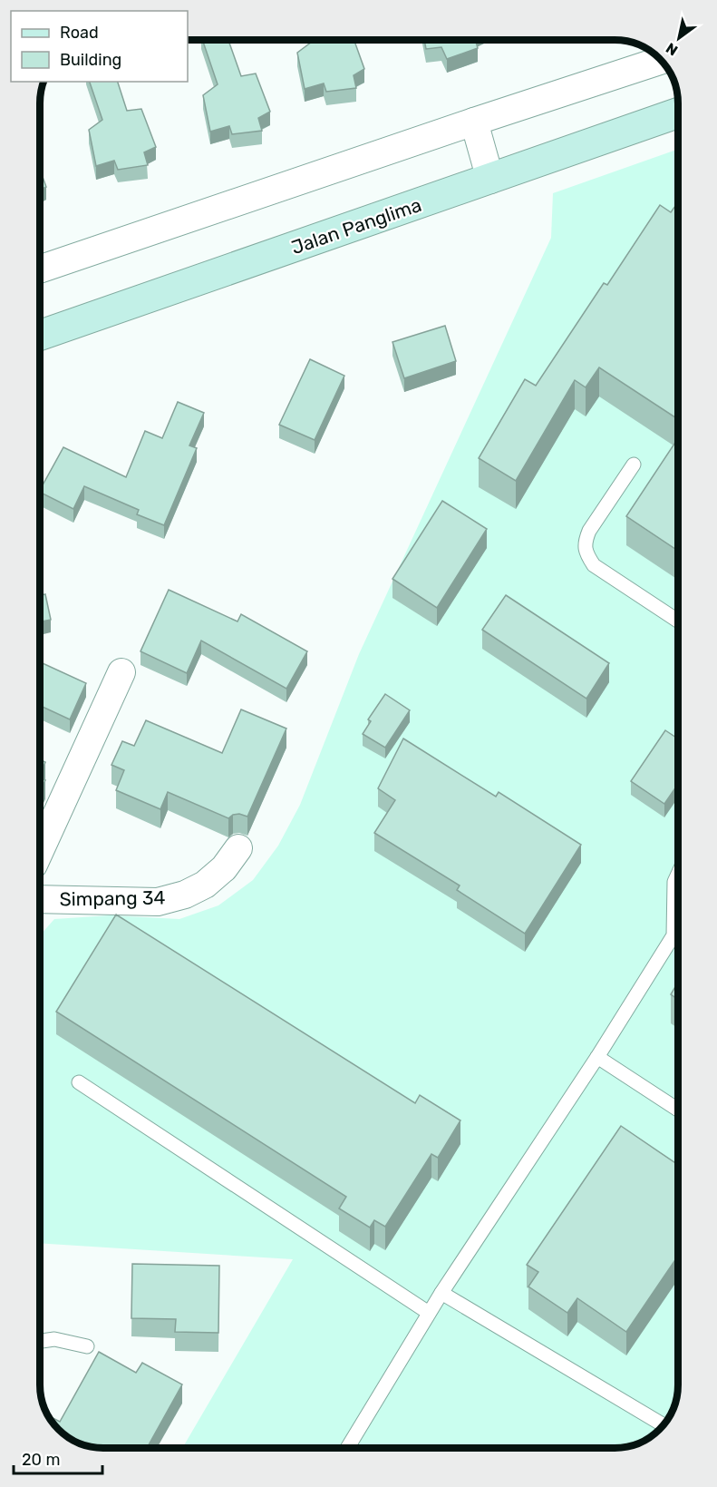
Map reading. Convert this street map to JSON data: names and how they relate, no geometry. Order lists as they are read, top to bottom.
{
  "streets": {
    "main road": ["Jalan Panglima"],
    "street": ["Simpang 34"]
  },
  "legend": ["Road", "Building"],
  "scale_bar": "20 m",
  "north": "bottom left"
}
